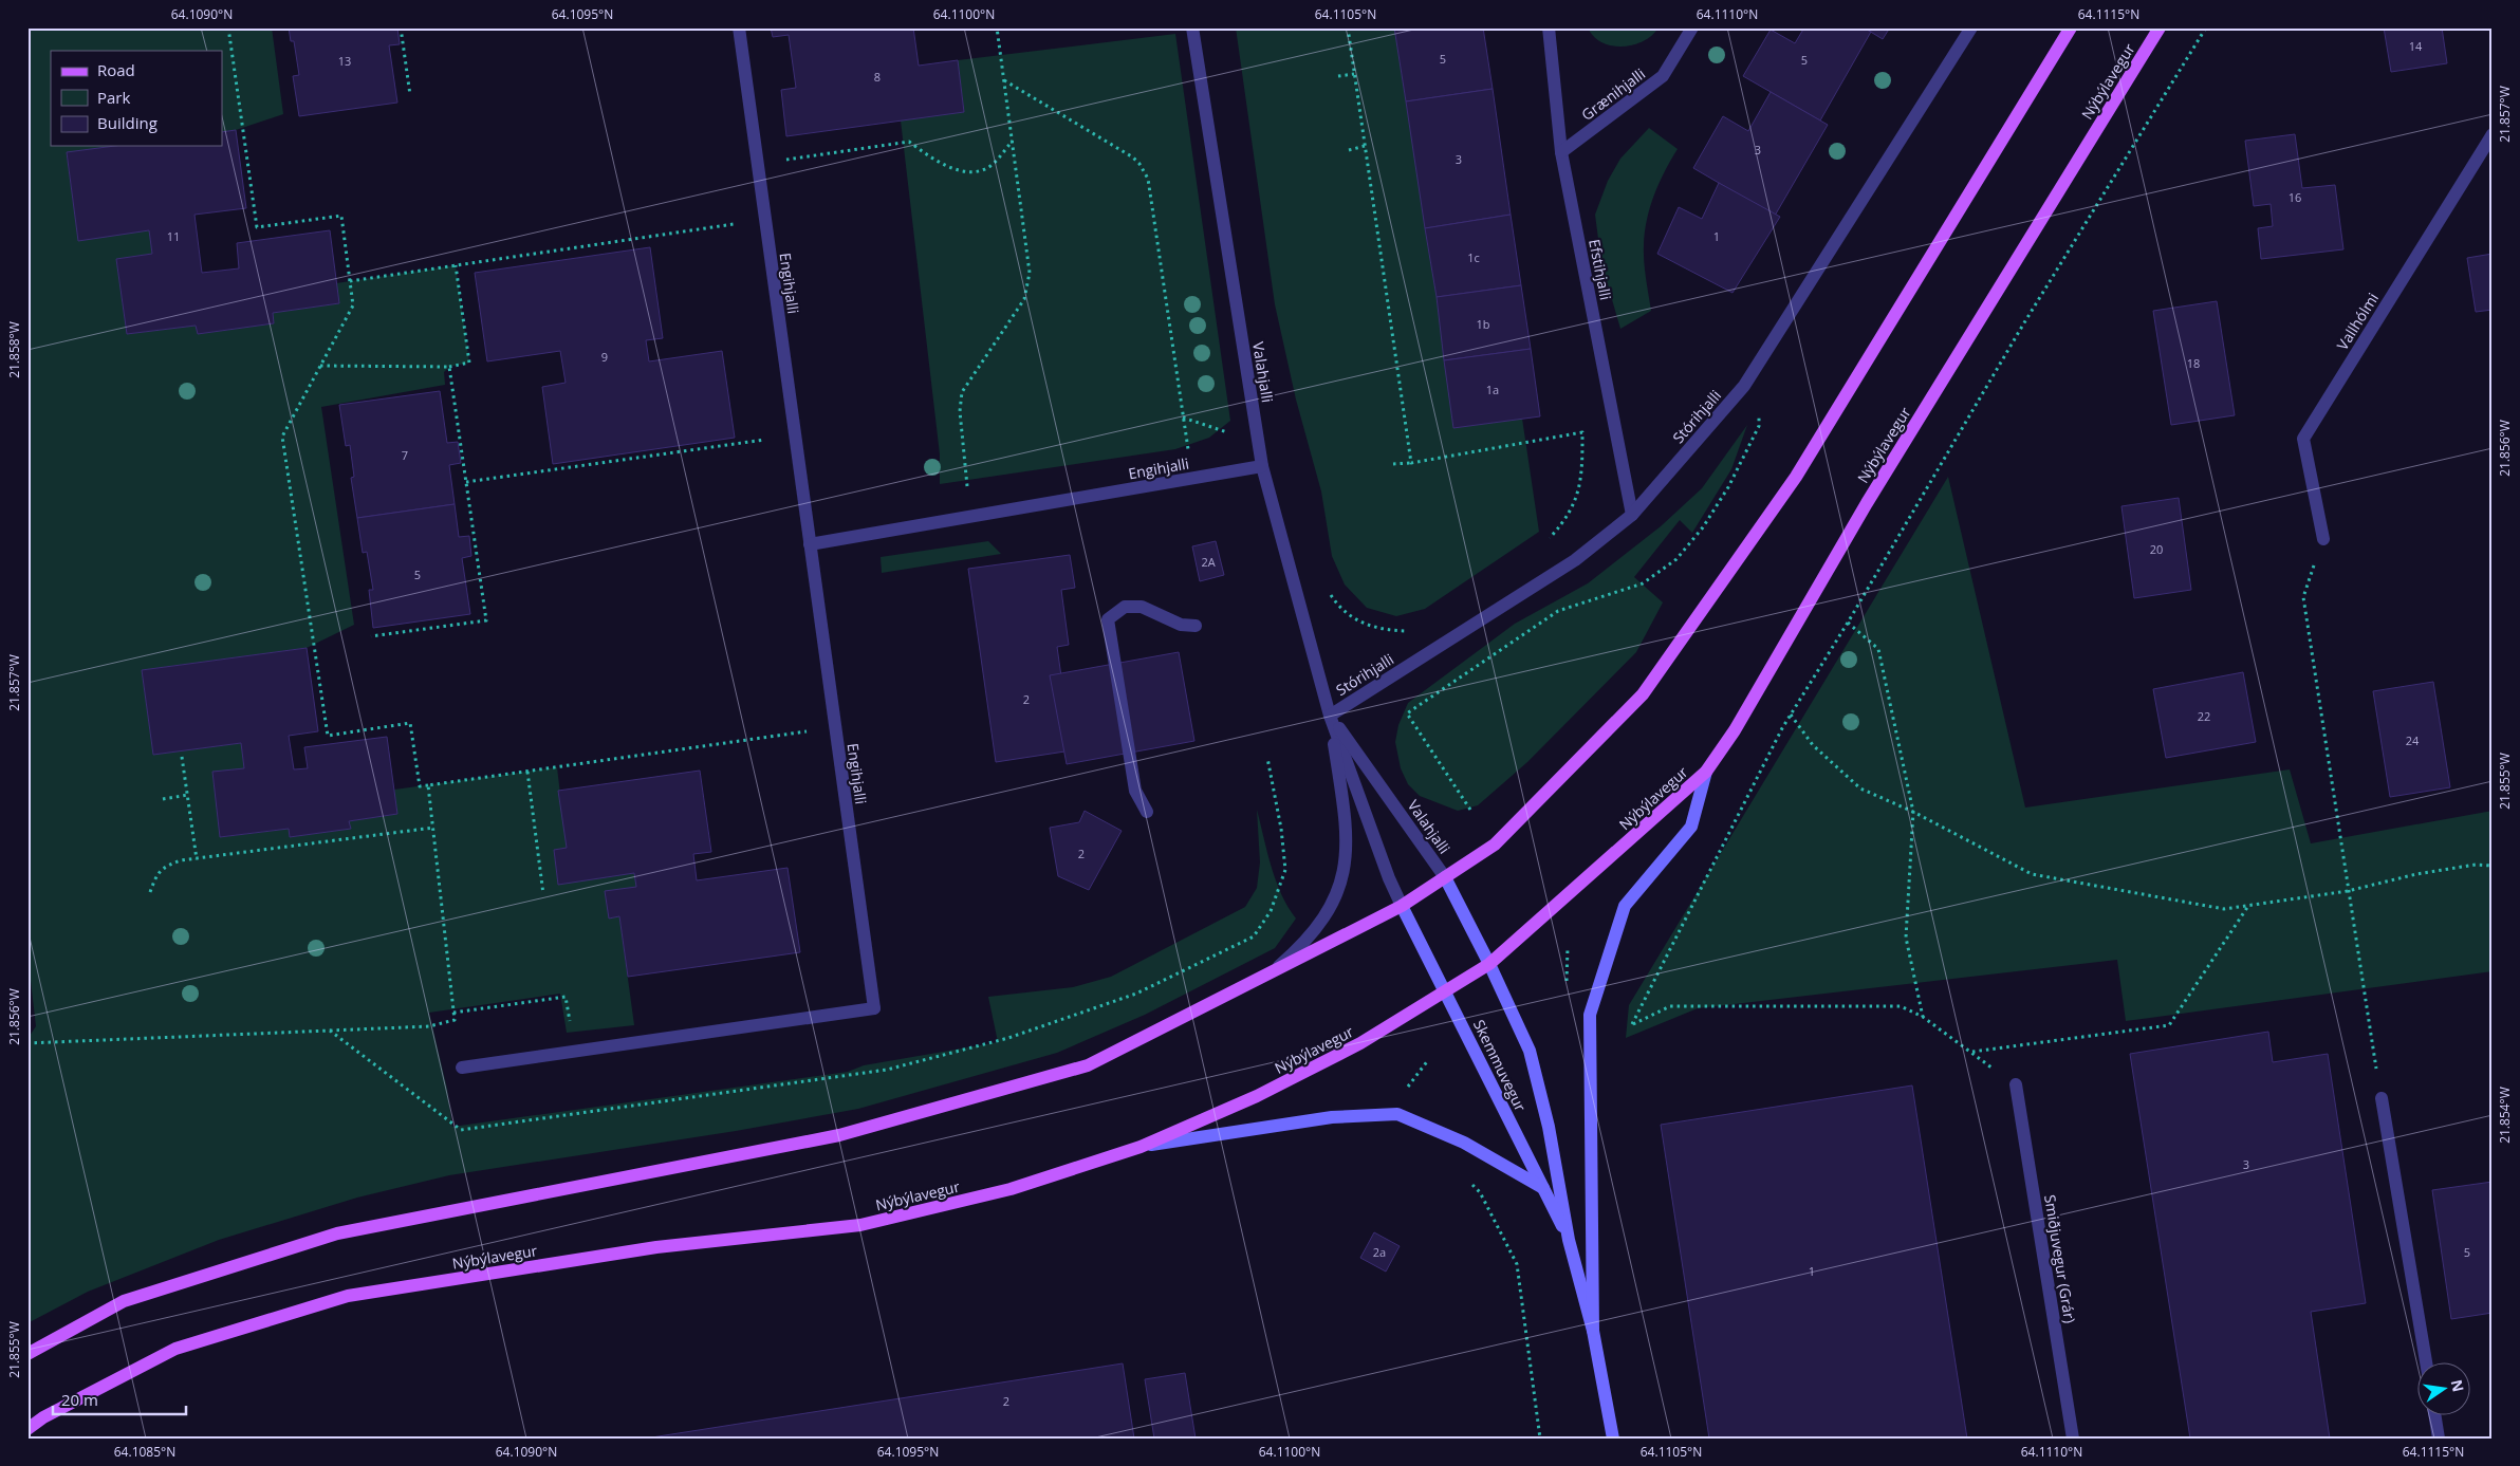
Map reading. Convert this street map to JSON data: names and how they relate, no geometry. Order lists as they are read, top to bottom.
{
  "streets": {
    "main road": ["Nýbýlavegur"],
    "street": [
      "Grænihjalli",
      "Efstihjalli",
      "Engihjalli",
      "Vallhólmi",
      "Valahjalli",
      "Stórihjalli",
      "Skemmuvegur",
      "Smiðjuvegur (Grár)"
    ]
  },
  "crossings": [
    ["Nýbýlavegur", "Valahjalli"],
    ["Nýbýlavegur", "Skemmuvegur"],
    ["Grænihjalli", "Efstihjalli"],
    ["Efstihjalli", "Stórihjalli"],
    ["Engihjalli", "Valahjalli"],
    ["Valahjalli", "Stórihjalli"],
    ["Valahjalli", "Skemmuvegur"]
  ],
  "house_numbers": [
    "14",
    "5",
    "5",
    "13",
    "8",
    "3",
    "3",
    "16",
    "11",
    "1",
    "1c",
    "1b",
    "9",
    "18",
    "1a",
    "7",
    "20",
    "2A",
    "5",
    "2",
    "22",
    "24",
    "2",
    "3",
    "2a",
    "5",
    "1",
    "2"
  ],
  "legend": ["Road", "Park", "Building"],
  "scale_bar": "20 m",
  "north": "right",
  "coordinates": [
    "64.1090°N",
    "64.1095°N",
    "64.1100°N",
    "64.1105°N",
    "64.1110°N",
    "64.1115°N",
    "21.857°W",
    "21.858°W",
    "21.856°W",
    "21.855°W",
    "21.854°W",
    "64.1085°N"
  ]
}
